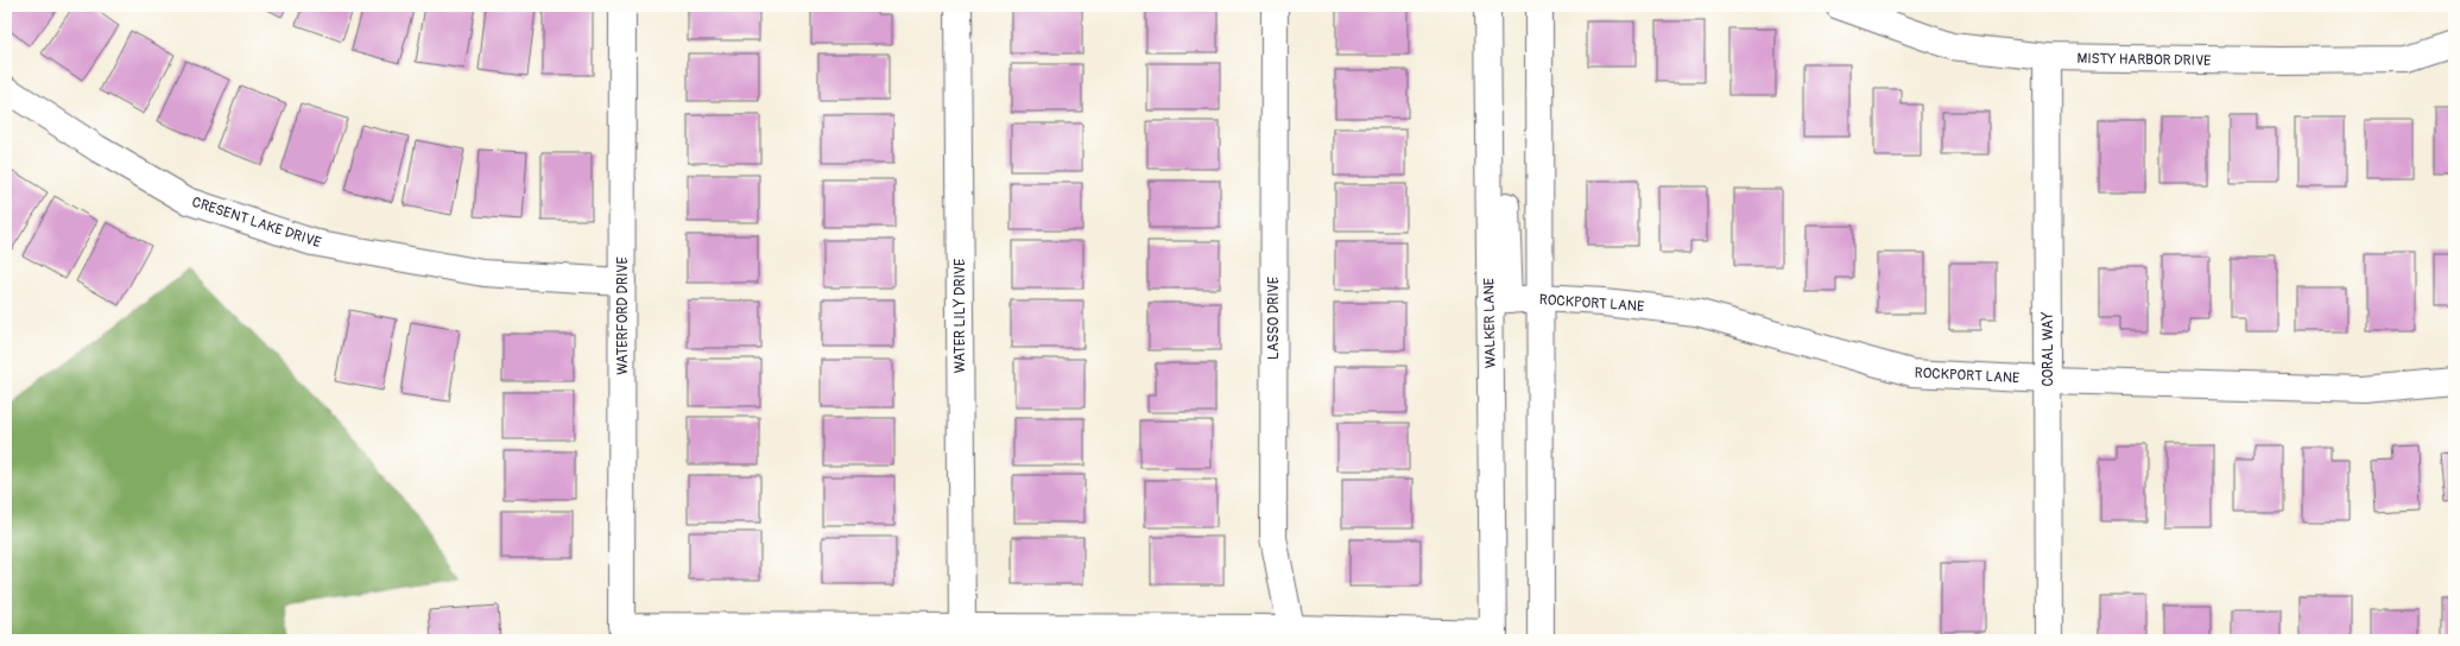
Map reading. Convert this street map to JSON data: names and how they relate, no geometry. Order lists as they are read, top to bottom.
{
  "streets": {
    "street": [
      "MISTY HARBOR DRIVE",
      "CRESENT LAKE DRIVE",
      "ROCKPORT LANE",
      "WATERFORD DRIVE",
      "WATER LILY DRIVE",
      "LASSO DRIVE",
      "WALKER LANE",
      "CORAL WAY"
    ]
  },
  "crossings": [
    ["MISTY HARBOR DRIVE", "CORAL WAY"],
    ["CRESENT LAKE DRIVE", "WATERFORD DRIVE"],
    ["ROCKPORT LANE", "WALKER LANE"],
    ["ROCKPORT LANE", "CORAL WAY"],
    ["WATERFORD DRIVE", "WATER LILY DRIVE"]
  ]
}
